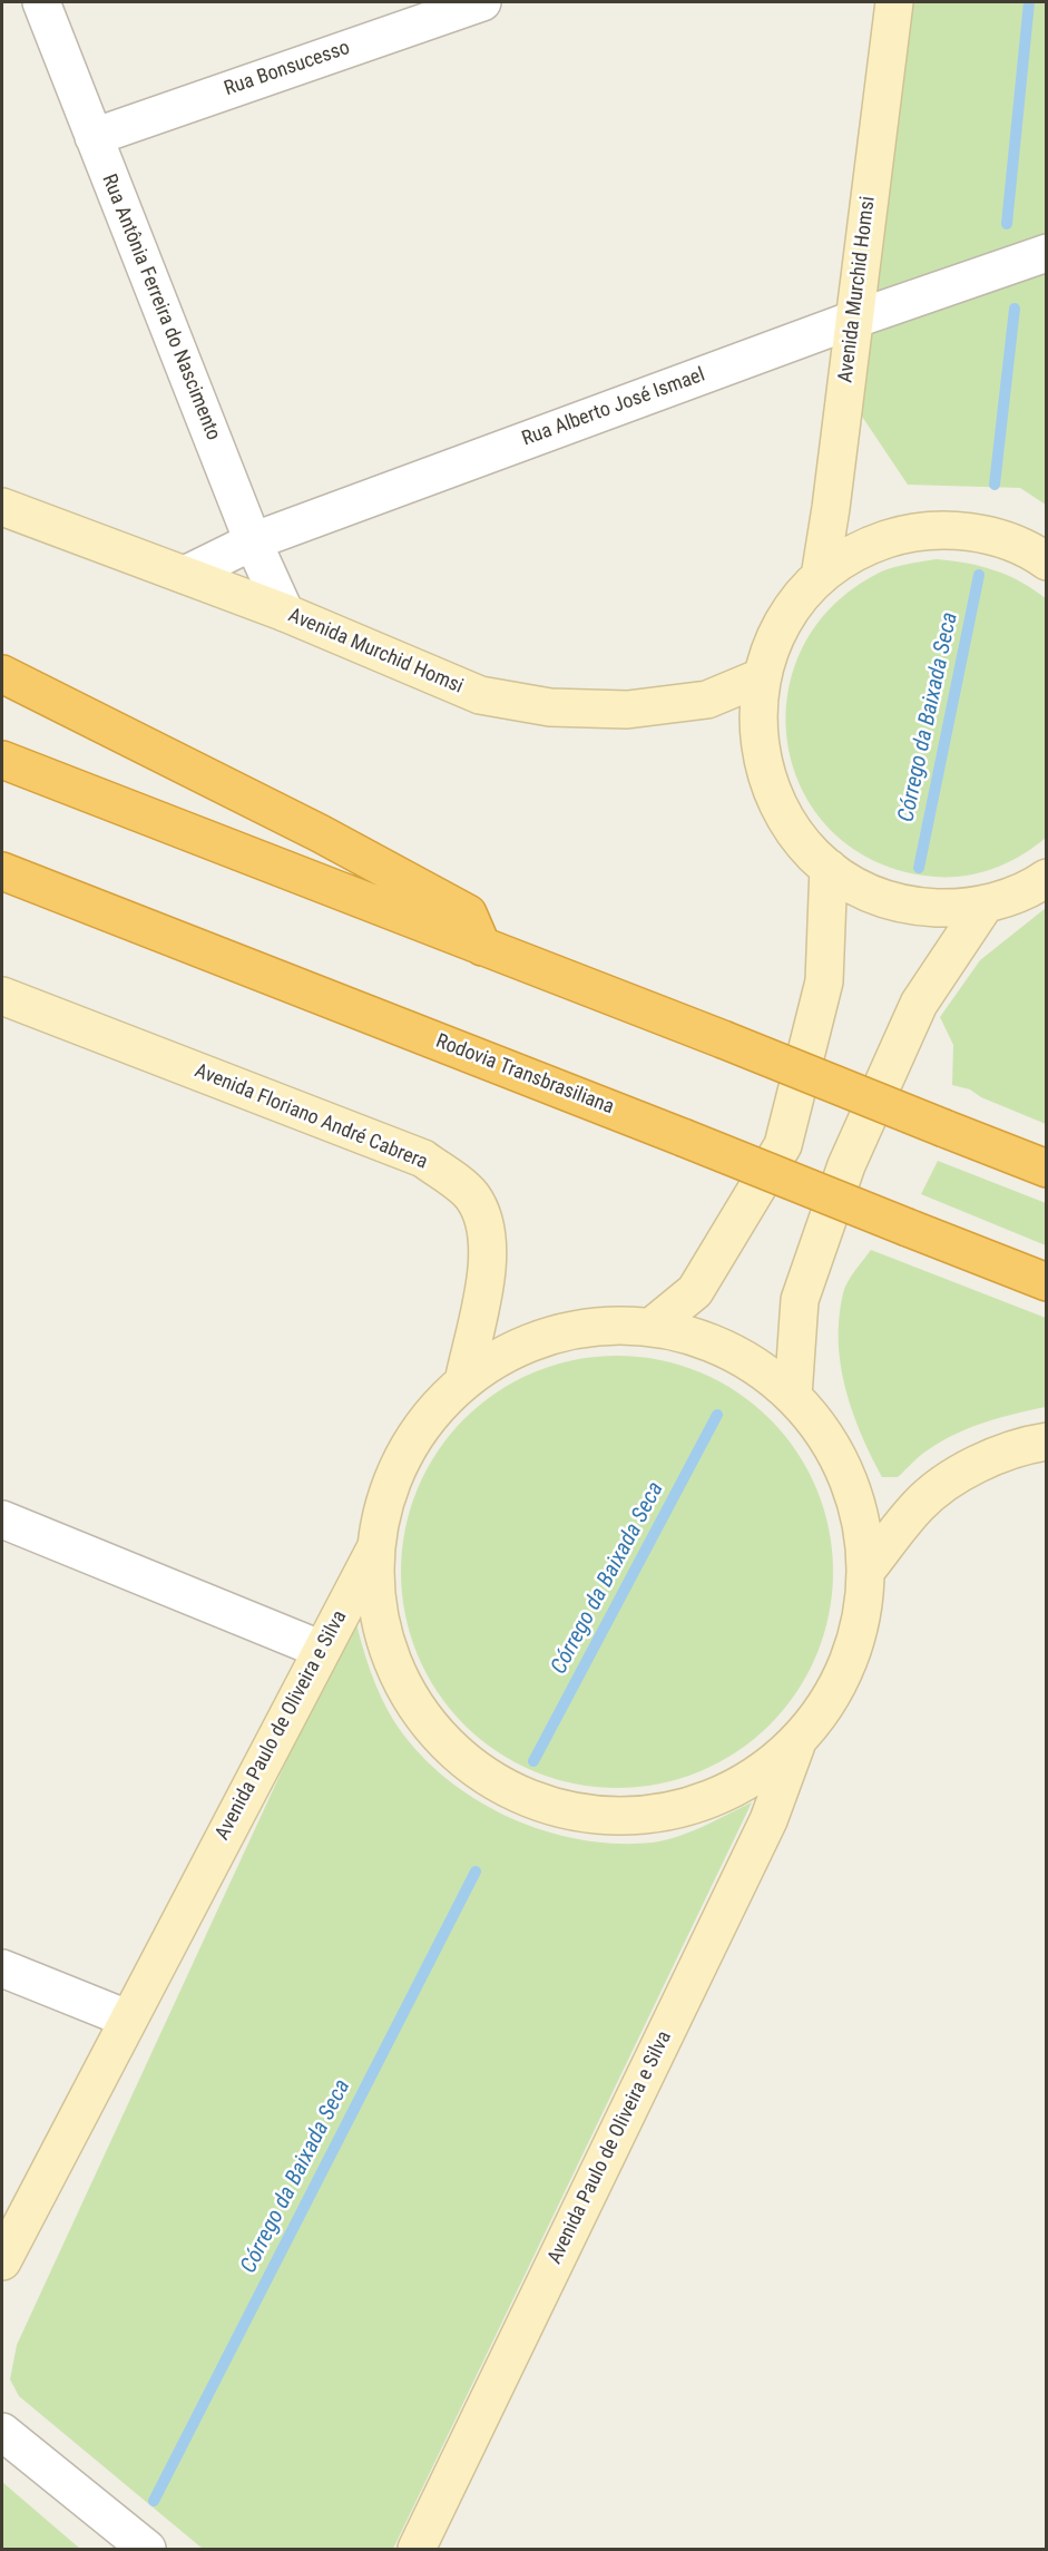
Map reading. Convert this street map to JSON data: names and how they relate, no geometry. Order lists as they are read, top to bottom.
{
  "streets": {
    "highway": ["Rodovia Transbrasiliana"],
    "main road": ["Avenida Murchid Homsi", "Avenida Floriano André Cabrera", "Avenida Paulo de Oliveira e Silva"],
    "street": ["Rua Bonsucesso", "Rua Antônia Ferreira do Nascimento", "Rua Alberto José Ismael"]
  },
  "crossings": [
    ["Rua Bonsucesso", "Rua Antônia Ferreira do Nascimento"],
    ["Avenida Murchid Homsi", "Rua Antônia Ferreira do Nascimento"],
    ["Avenida Murchid Homsi", "Rua Alberto José Ismael"],
    ["Rua Antônia Ferreira do Nascimento", "Rua Alberto José Ismael"]
  ],
  "water": ["Córrego da Baixada Seca"]
}
